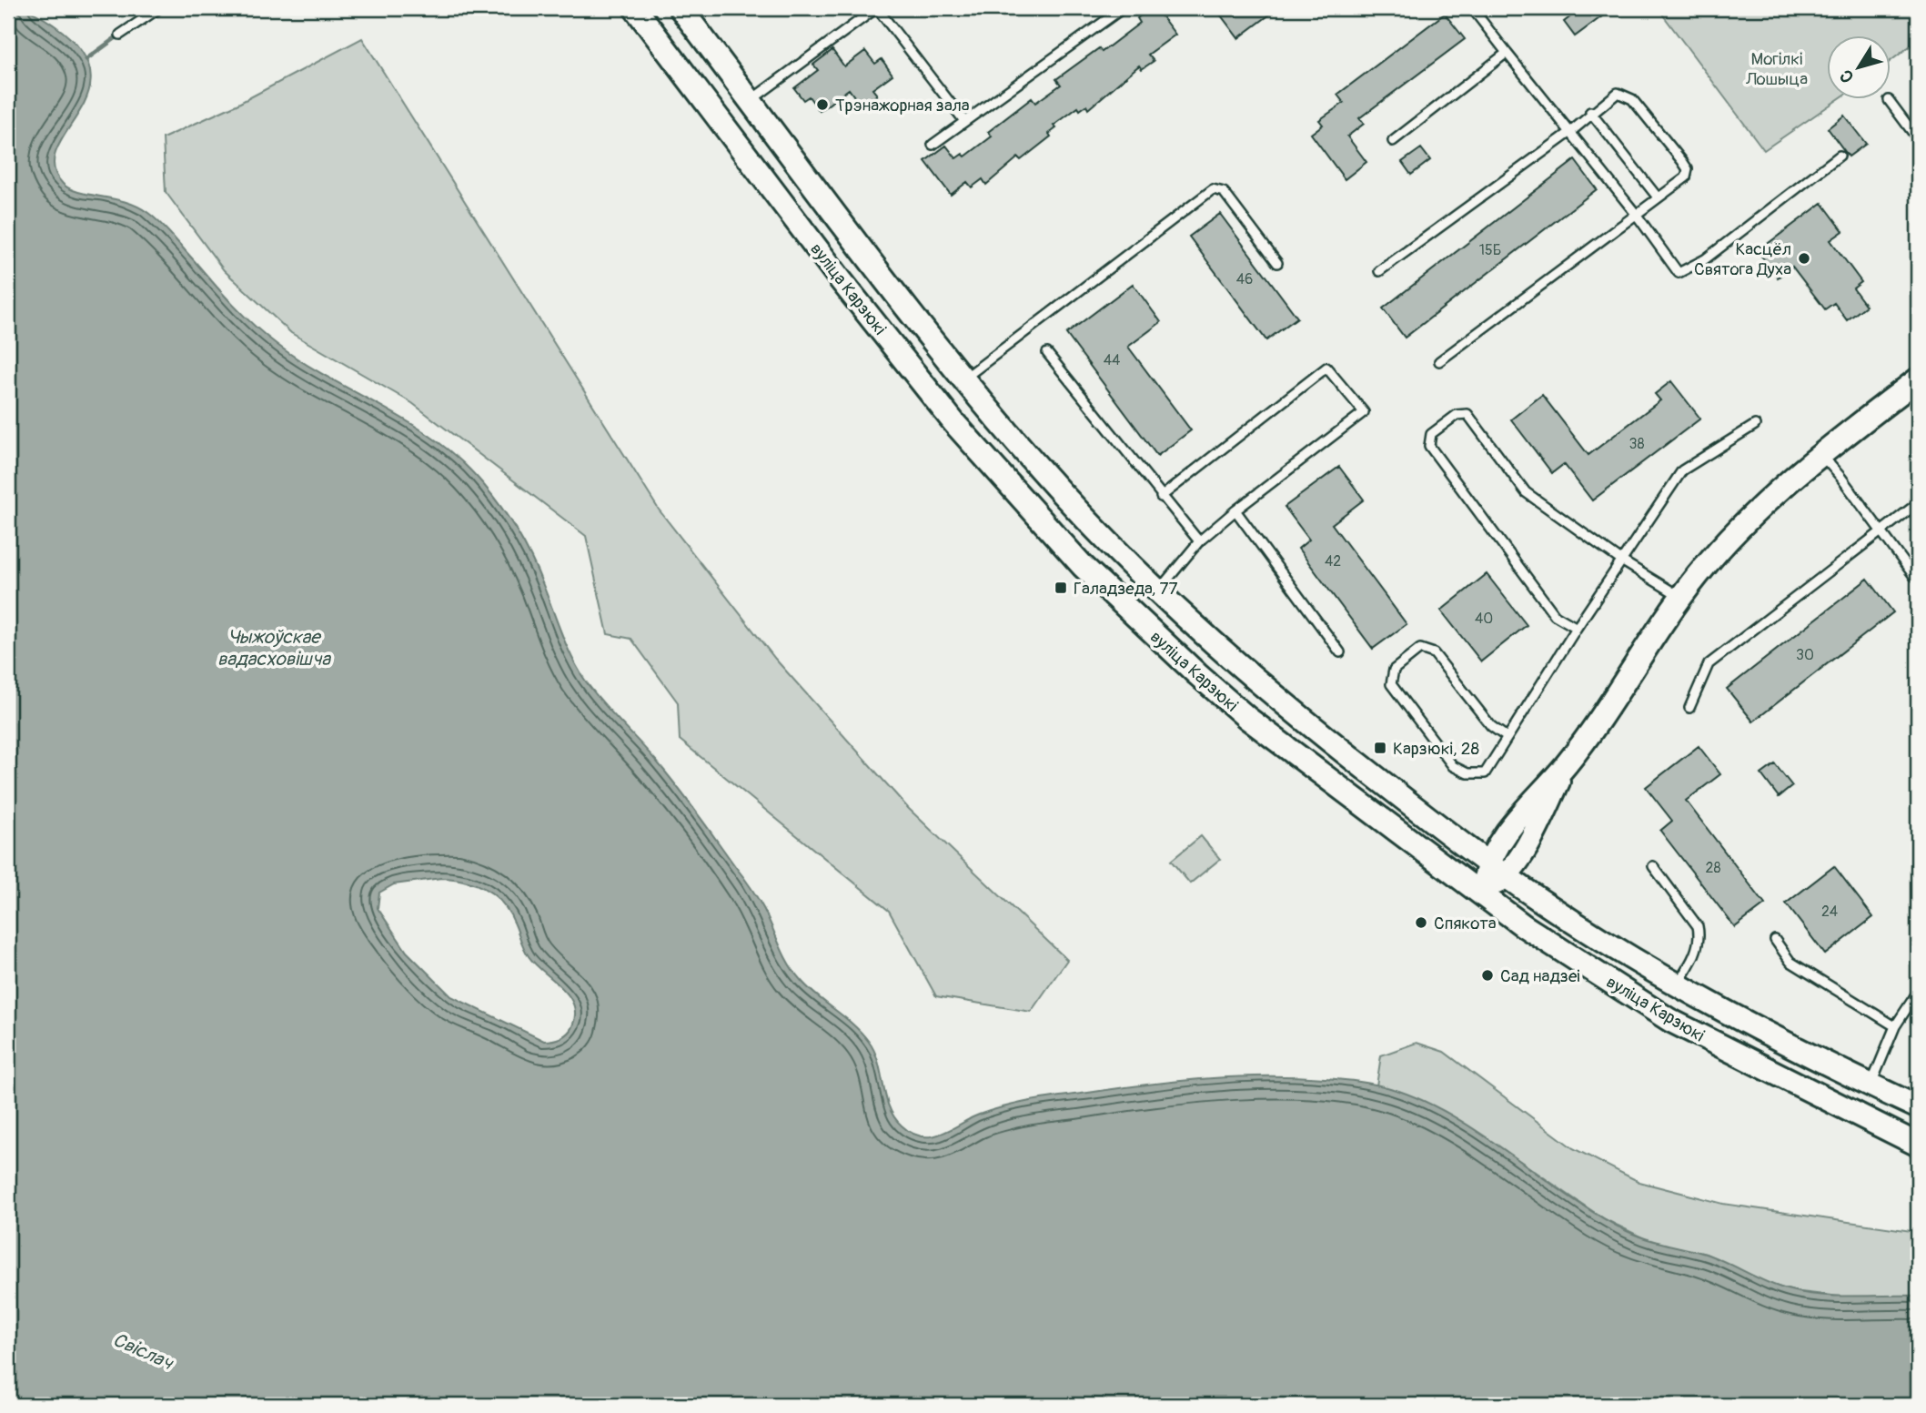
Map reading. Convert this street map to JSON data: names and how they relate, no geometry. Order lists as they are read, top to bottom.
{
  "streets": {
    "street": ["вуліца Карзюкі"]
  },
  "water": ["Чыжоўскае вадасховішча", "Свіслач"],
  "parks": ["Могілкі Лошыца"],
  "places": {
    "other": [
      "Трэнажорная зала",
      "Касцёл Святога Духа",
      "Спякота",
      "Сад надзеі"
    ],
    "transit": ["Галадзеда, 77", "Карзюкі, 28"]
  },
  "house_numbers": [
    "15Б",
    "46",
    "44",
    "38",
    "42",
    "40",
    "30",
    "28",
    "24"
  ],
  "north": "bottom left"
}
